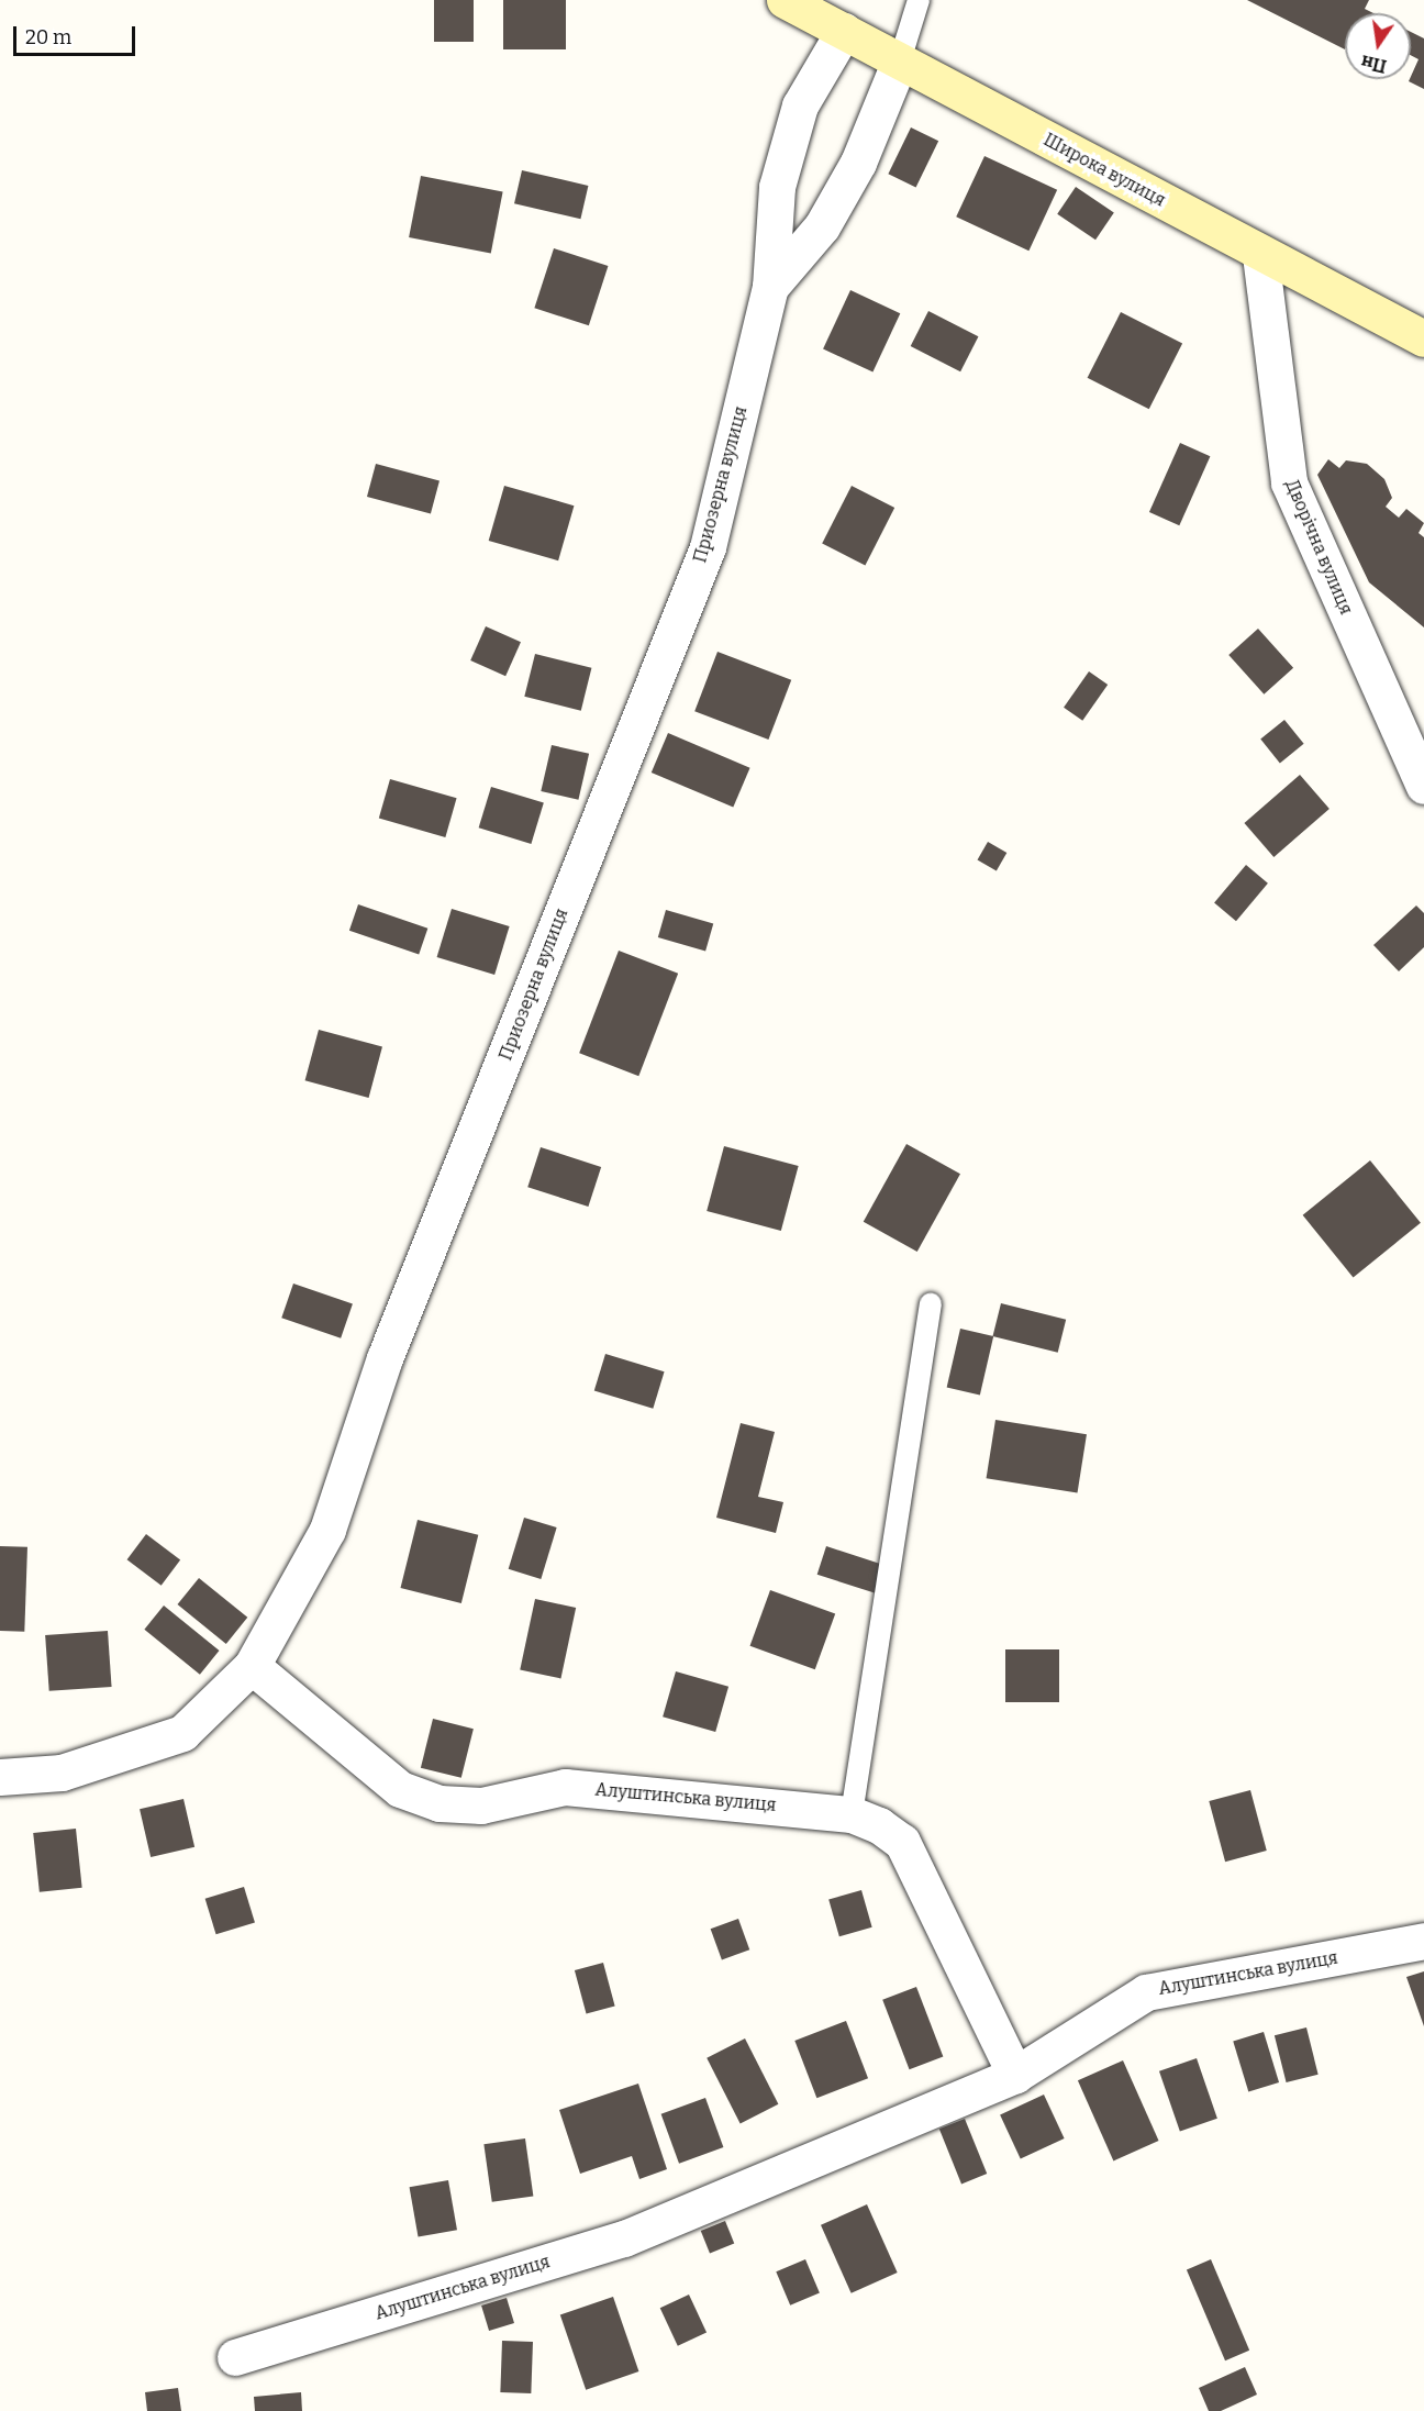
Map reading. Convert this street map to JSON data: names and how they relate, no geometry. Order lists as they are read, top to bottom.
{
  "streets": {
    "main road": ["Широка вулиця"],
    "street": ["Приозерна вулиця", "Дворічна вулиця", "Алуштинська вулиця"]
  },
  "crossings": [
    ["Широка вулиця", "Приозерна вулиця"],
    ["Широка вулиця", "Дворічна вулиця"],
    ["Приозерна вулиця", "Алуштинська вулиця"]
  ],
  "scale_bar": "20 m",
  "north": "bottom"
}
